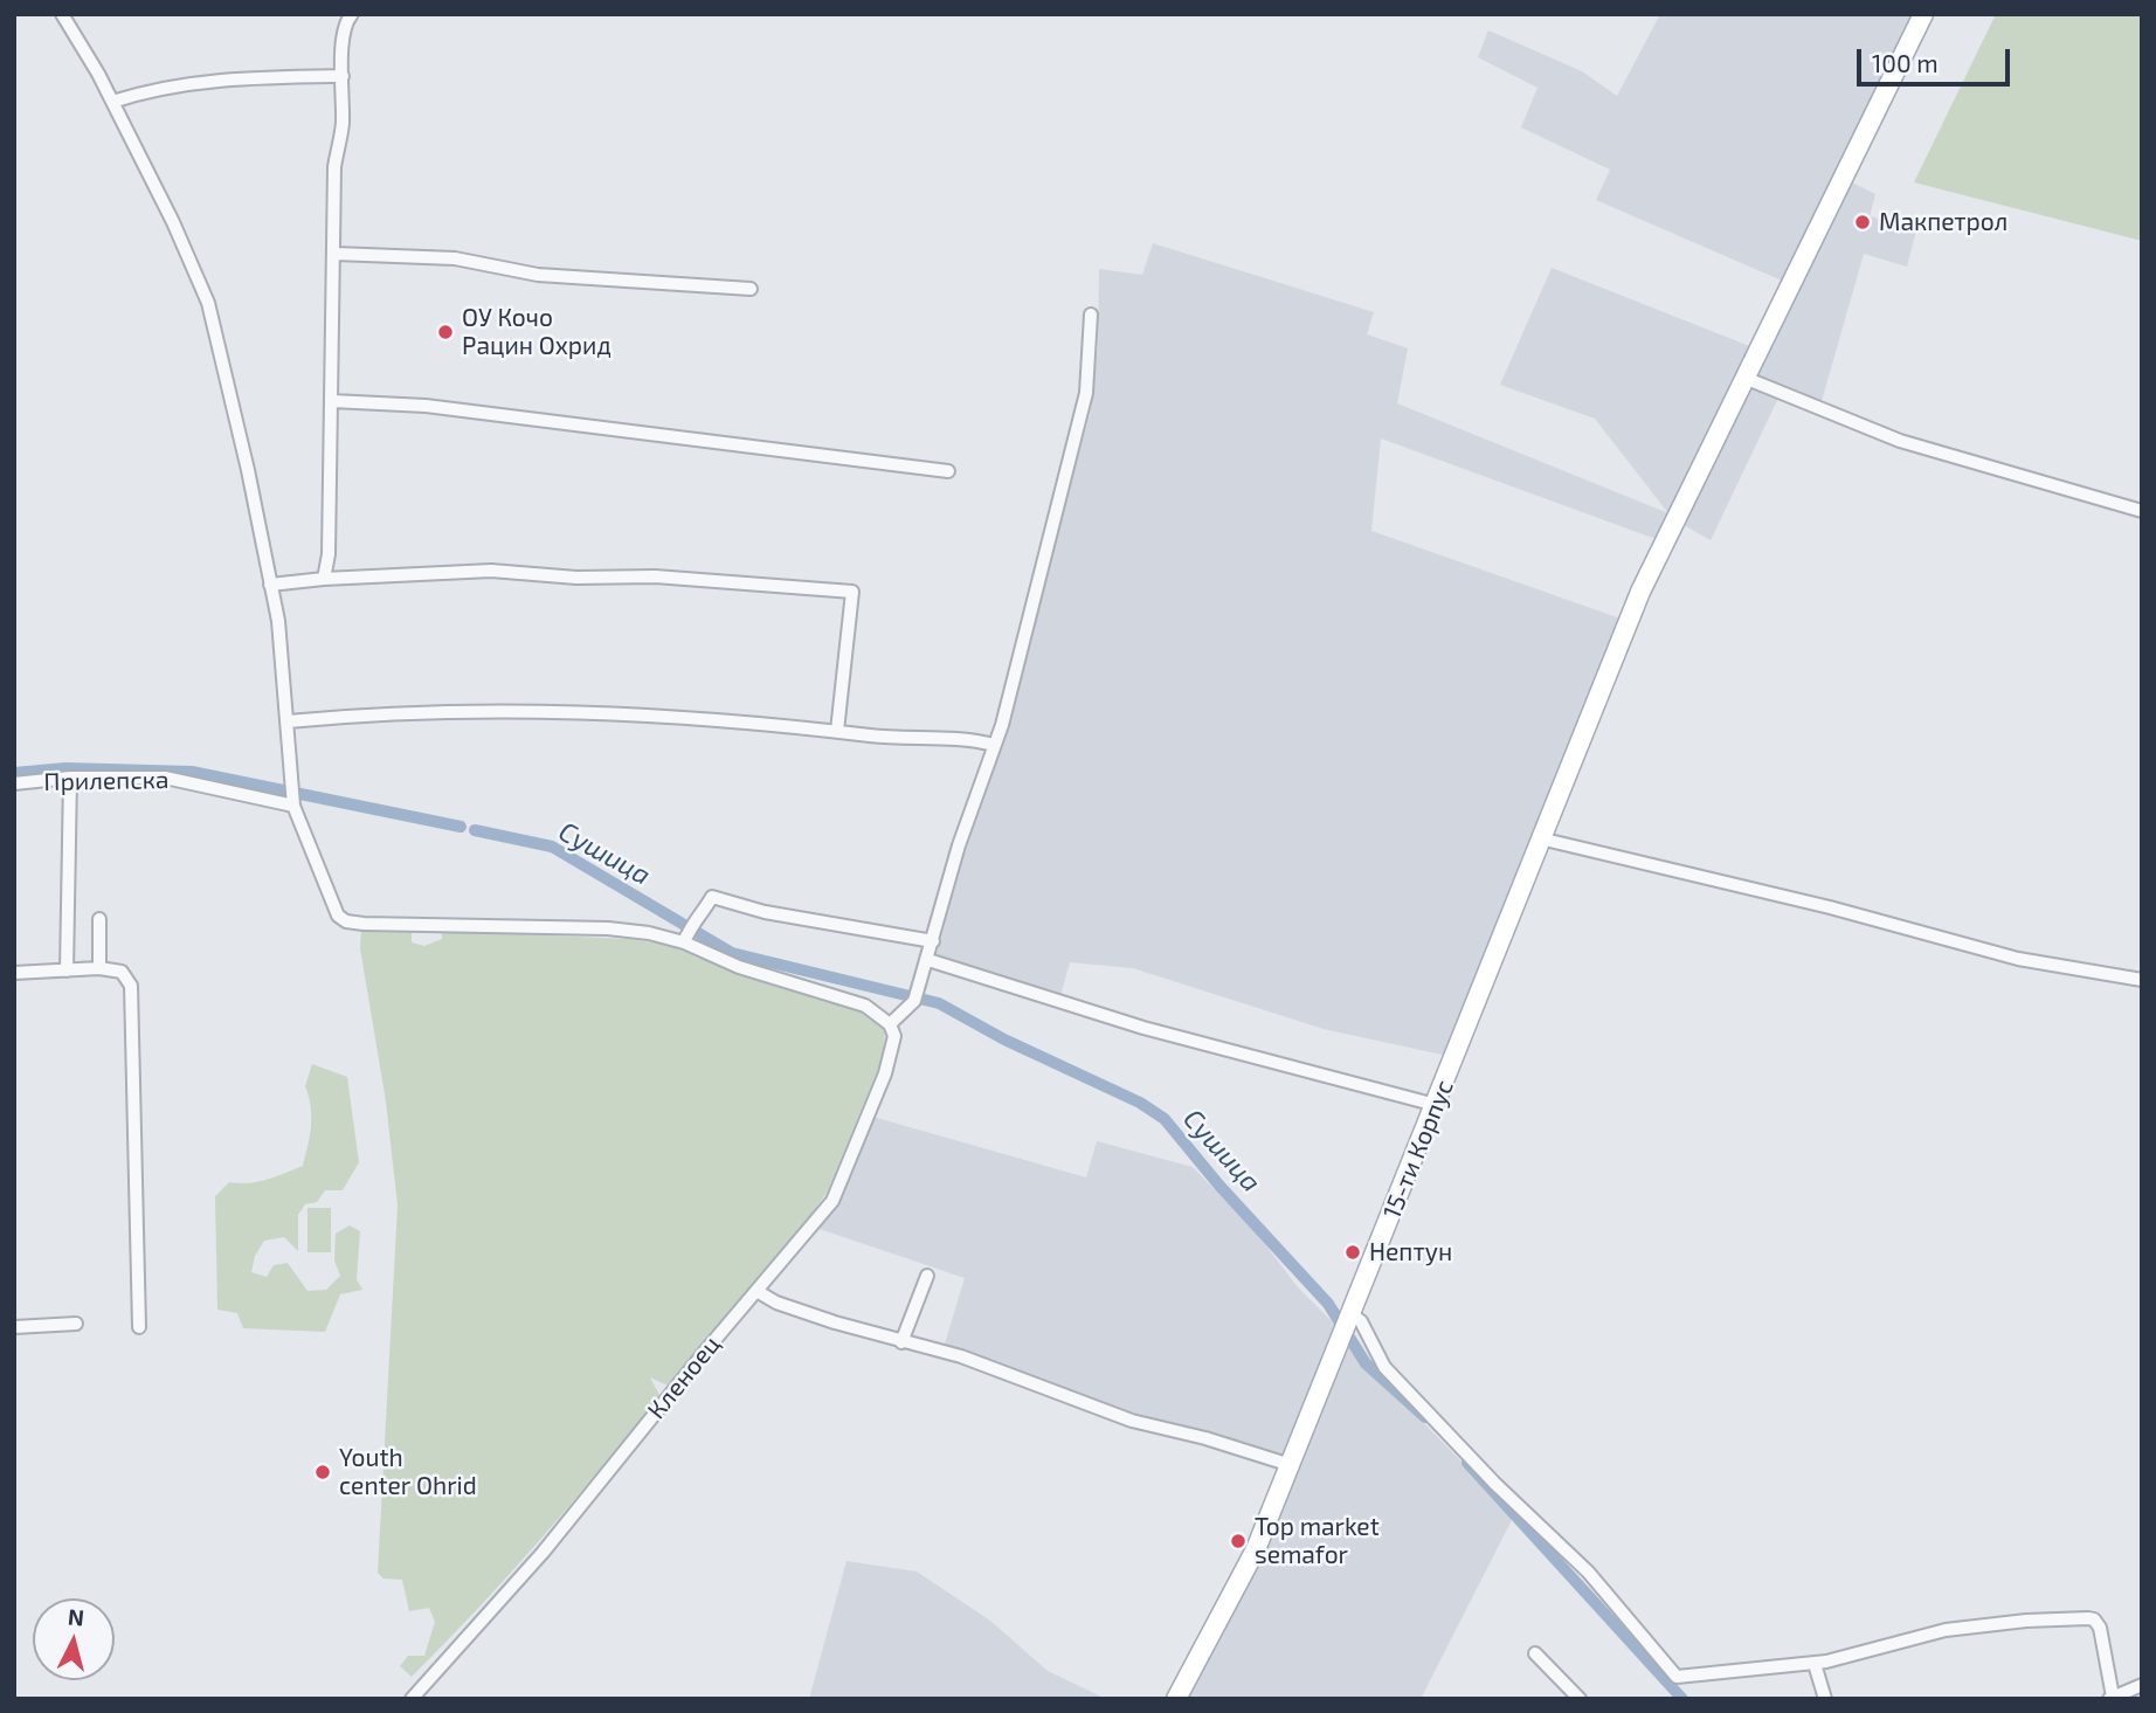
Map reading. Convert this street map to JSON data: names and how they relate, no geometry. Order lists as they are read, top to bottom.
{
  "streets": {
    "main road": ["15-ти Корпус"],
    "street": ["Прилепска", "Кленоец"]
  },
  "water": ["Сушица"],
  "places": [
    "Макпетрол",
    "ОУ Кочо Рацин Охрид",
    "Нептун",
    "Youth center Ohrid",
    "Top market semafor"
  ],
  "scale_bar": "100 m",
  "north": "top"
}
